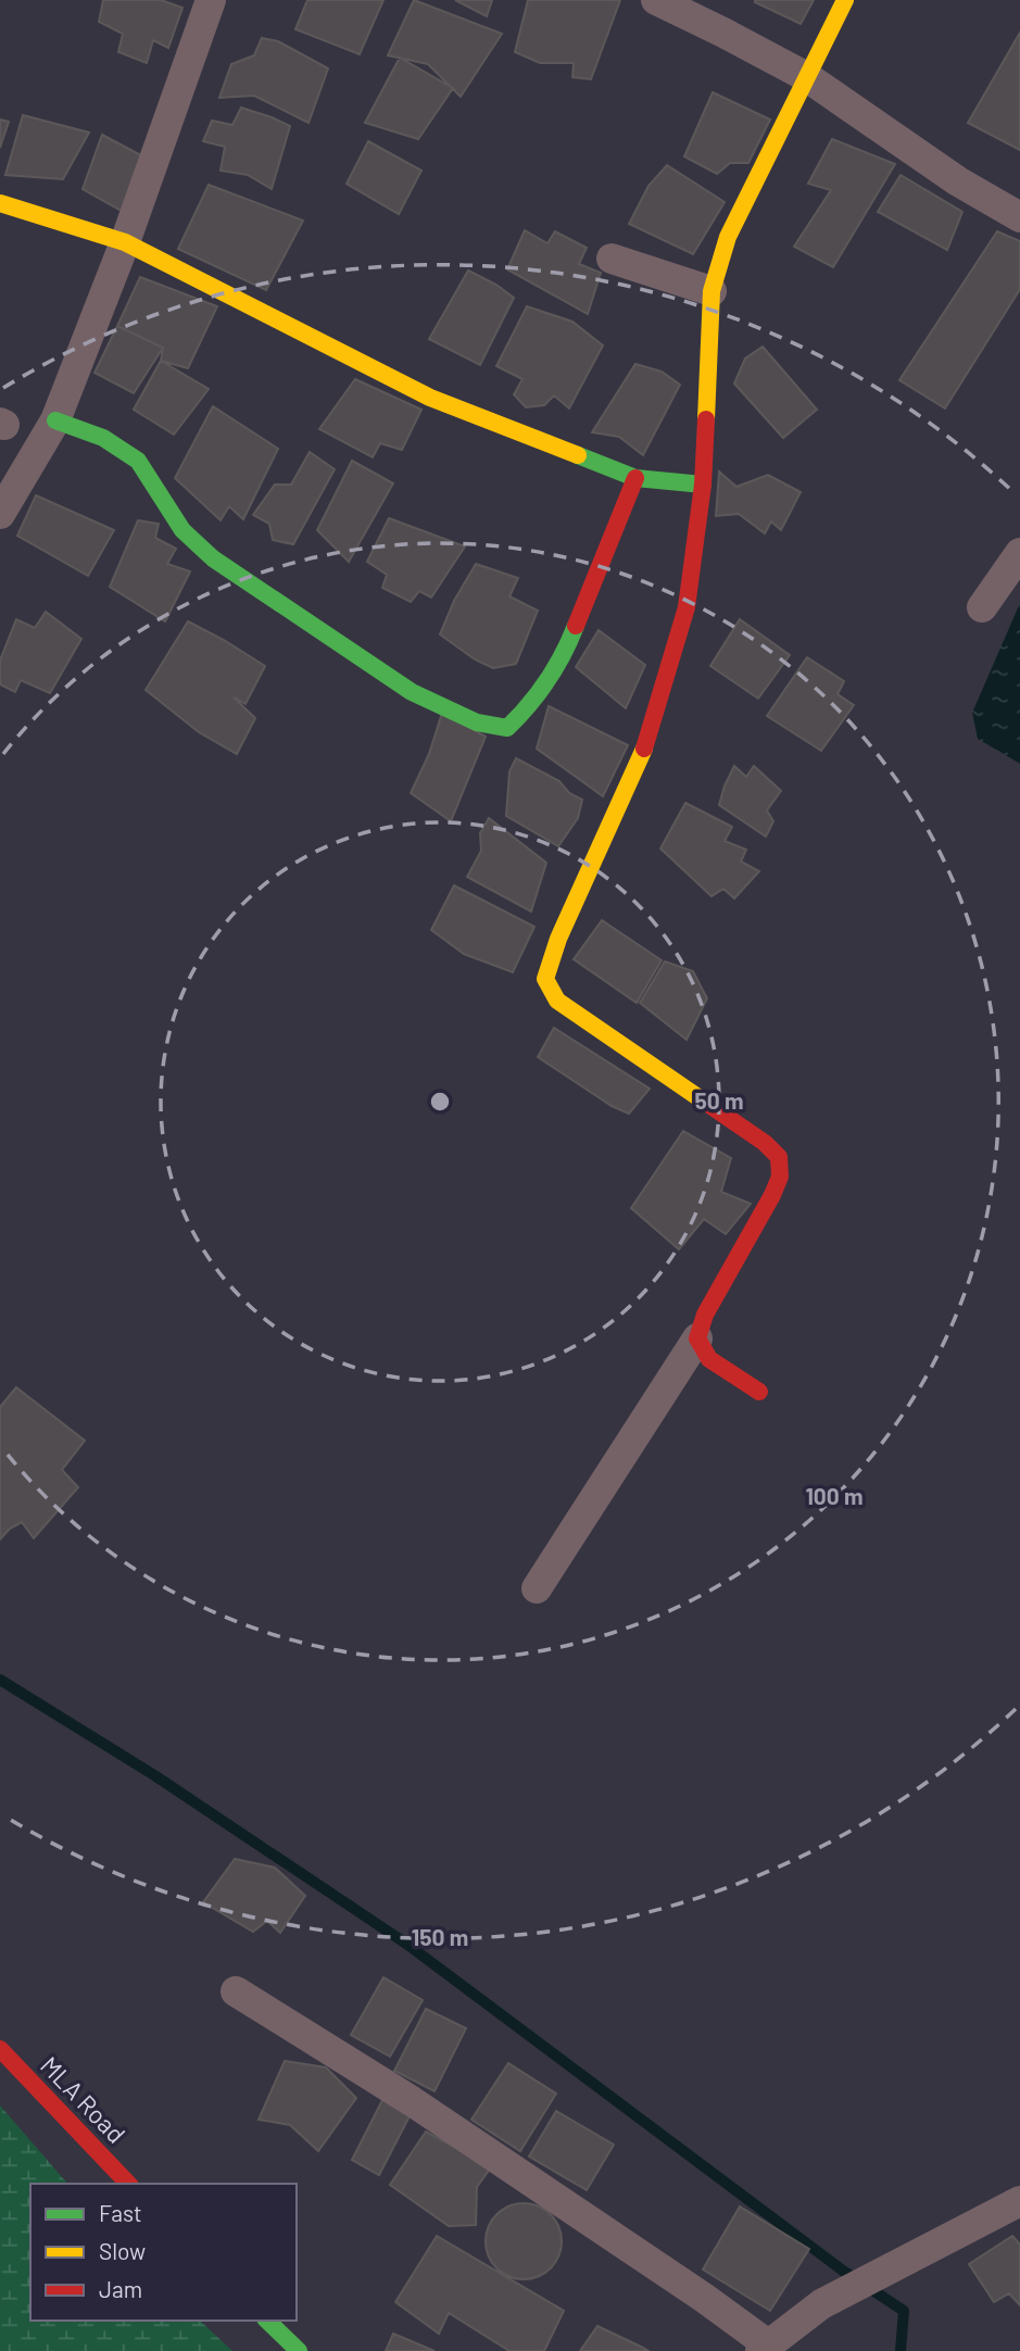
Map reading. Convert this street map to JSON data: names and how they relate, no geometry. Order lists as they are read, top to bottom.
{
  "streets": {
    "street": ["MLA Road"]
  },
  "legend": ["Fast", "Slow", "Jam"],
  "rings": ["50 m", "100 m", "150 m"]
}
